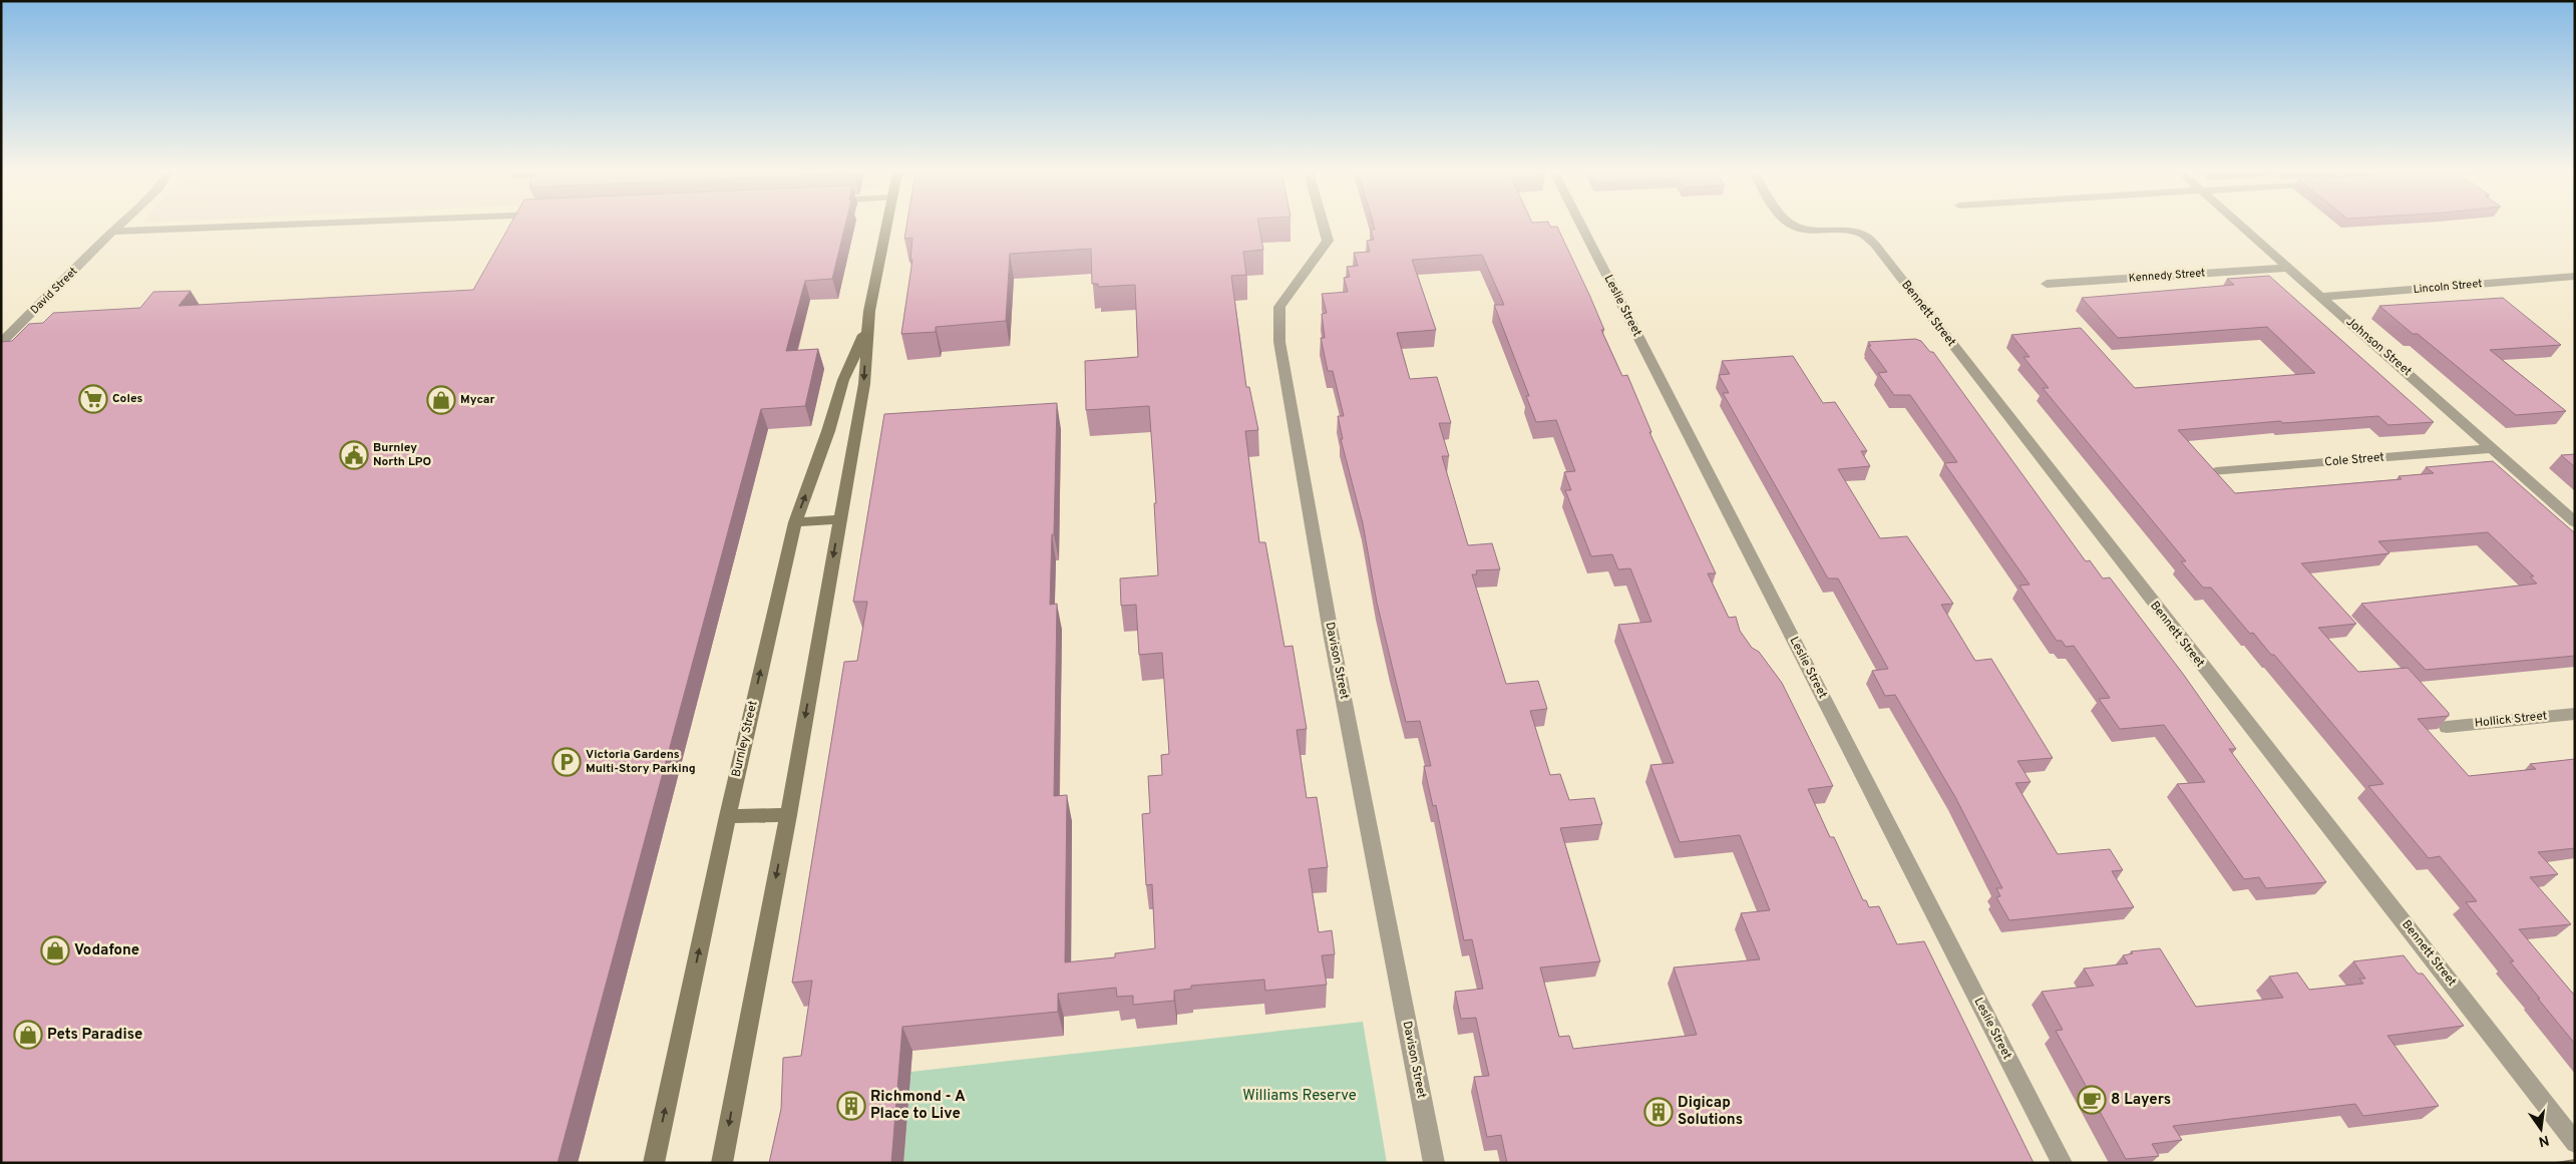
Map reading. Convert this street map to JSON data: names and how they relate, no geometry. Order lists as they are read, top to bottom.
{
  "streets": {
    "main road": ["Burnley Street"],
    "street": [
      "Kennedy Street",
      "Lincoln Street",
      "David Street",
      "Leslie Street",
      "Bennett Street",
      "Johnson Street",
      "Cole Street",
      "Davison Street",
      "Hollick Street"
    ]
  },
  "crossings": [
    ["Kennedy Street", "Johnson Street"],
    ["Lincoln Street", "Johnson Street"],
    ["Johnson Street", "Cole Street"]
  ],
  "parks": ["Williams Reserve"],
  "places": {
    "supermarket": ["Coles"],
    "shop": ["Mycar", "Vodafone", "Pets Paradise"],
    "public building": ["Burnley North LPO"],
    "parking": ["Victoria Gardens Multi-Story Parking"],
    "cafe": ["8 Layers"],
    "building": ["Richmond - A Place to Live", "Digicap Solutions"]
  },
  "north": "bottom"
}
